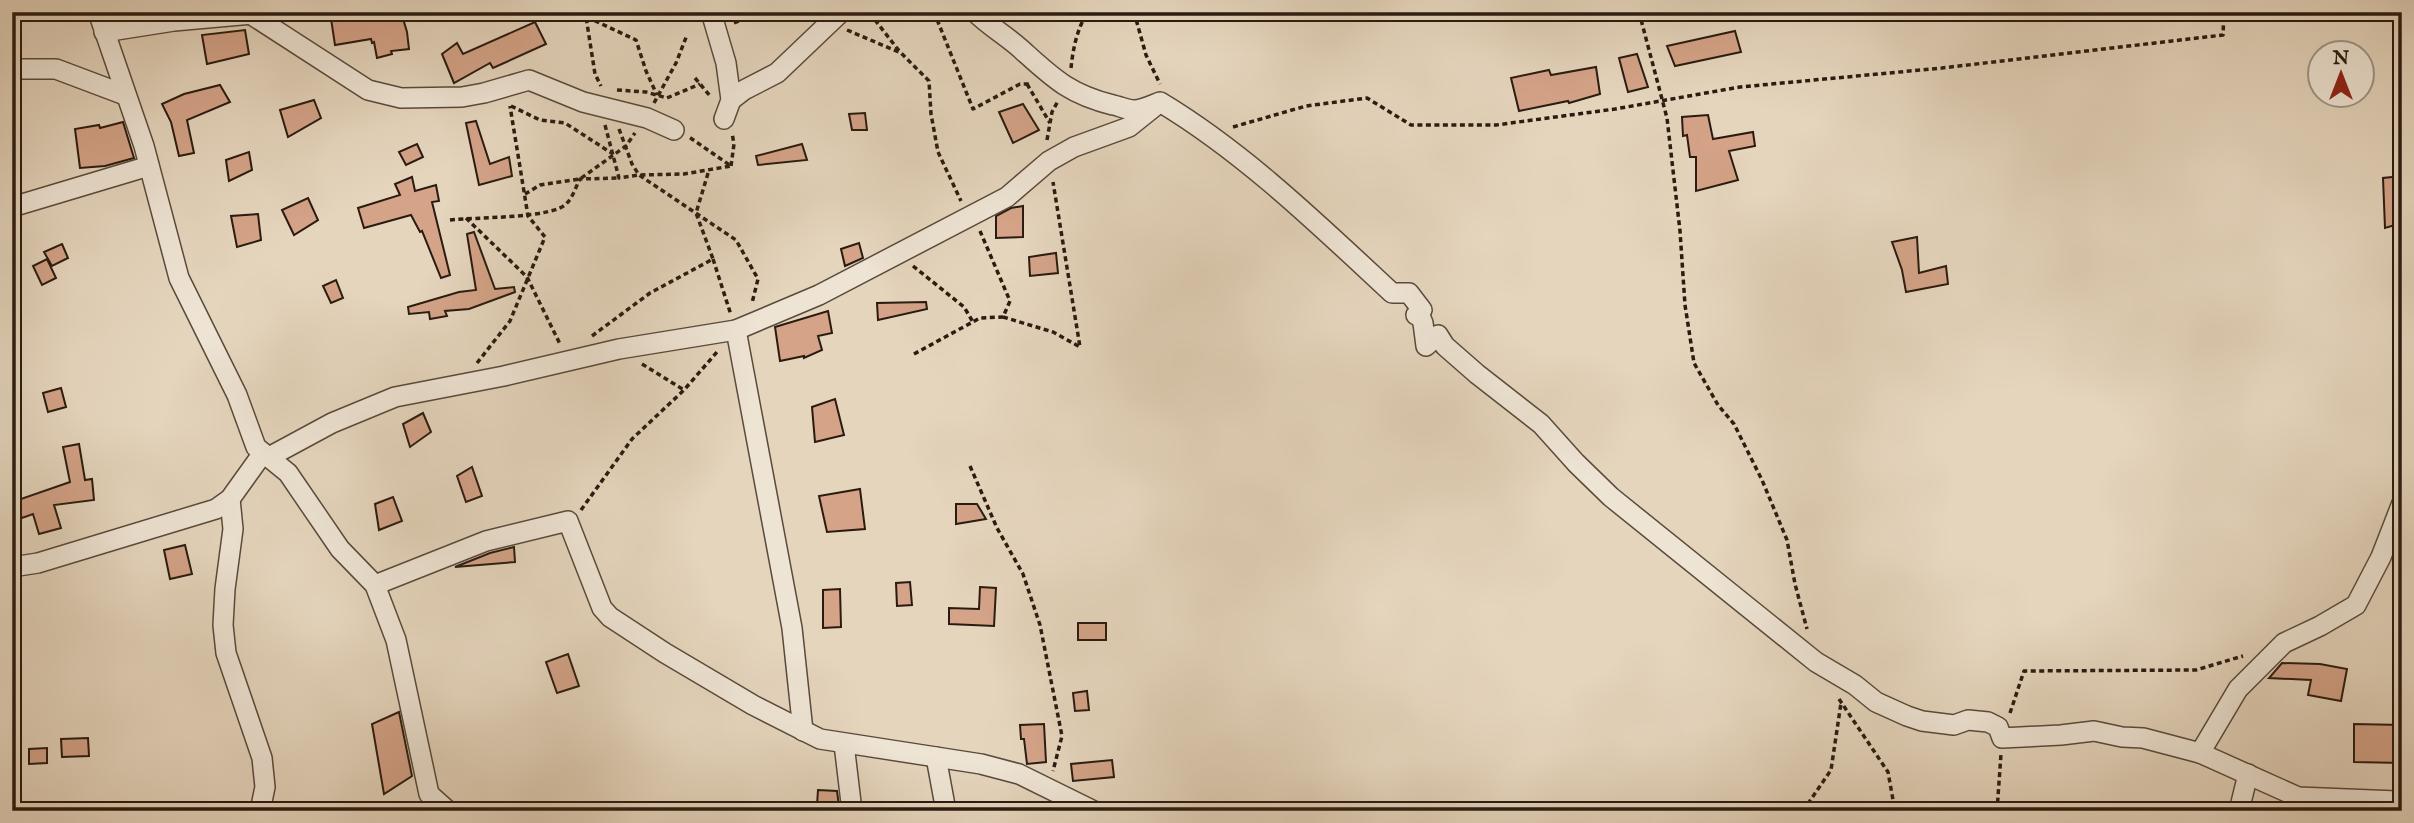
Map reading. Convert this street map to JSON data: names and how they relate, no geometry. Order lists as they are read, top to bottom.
{
  "north": "top"
}
